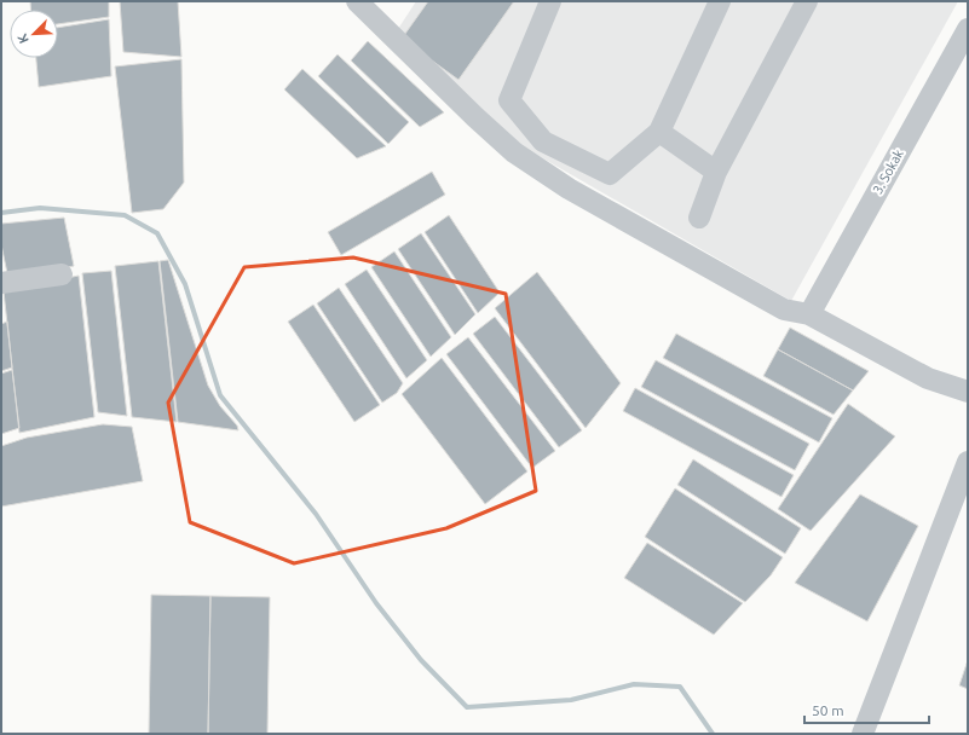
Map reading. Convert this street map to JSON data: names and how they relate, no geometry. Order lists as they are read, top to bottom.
{
  "streets": {
    "street": ["3. Sokak"]
  },
  "scale_bar": "50 m",
  "north": "bottom left"
}
